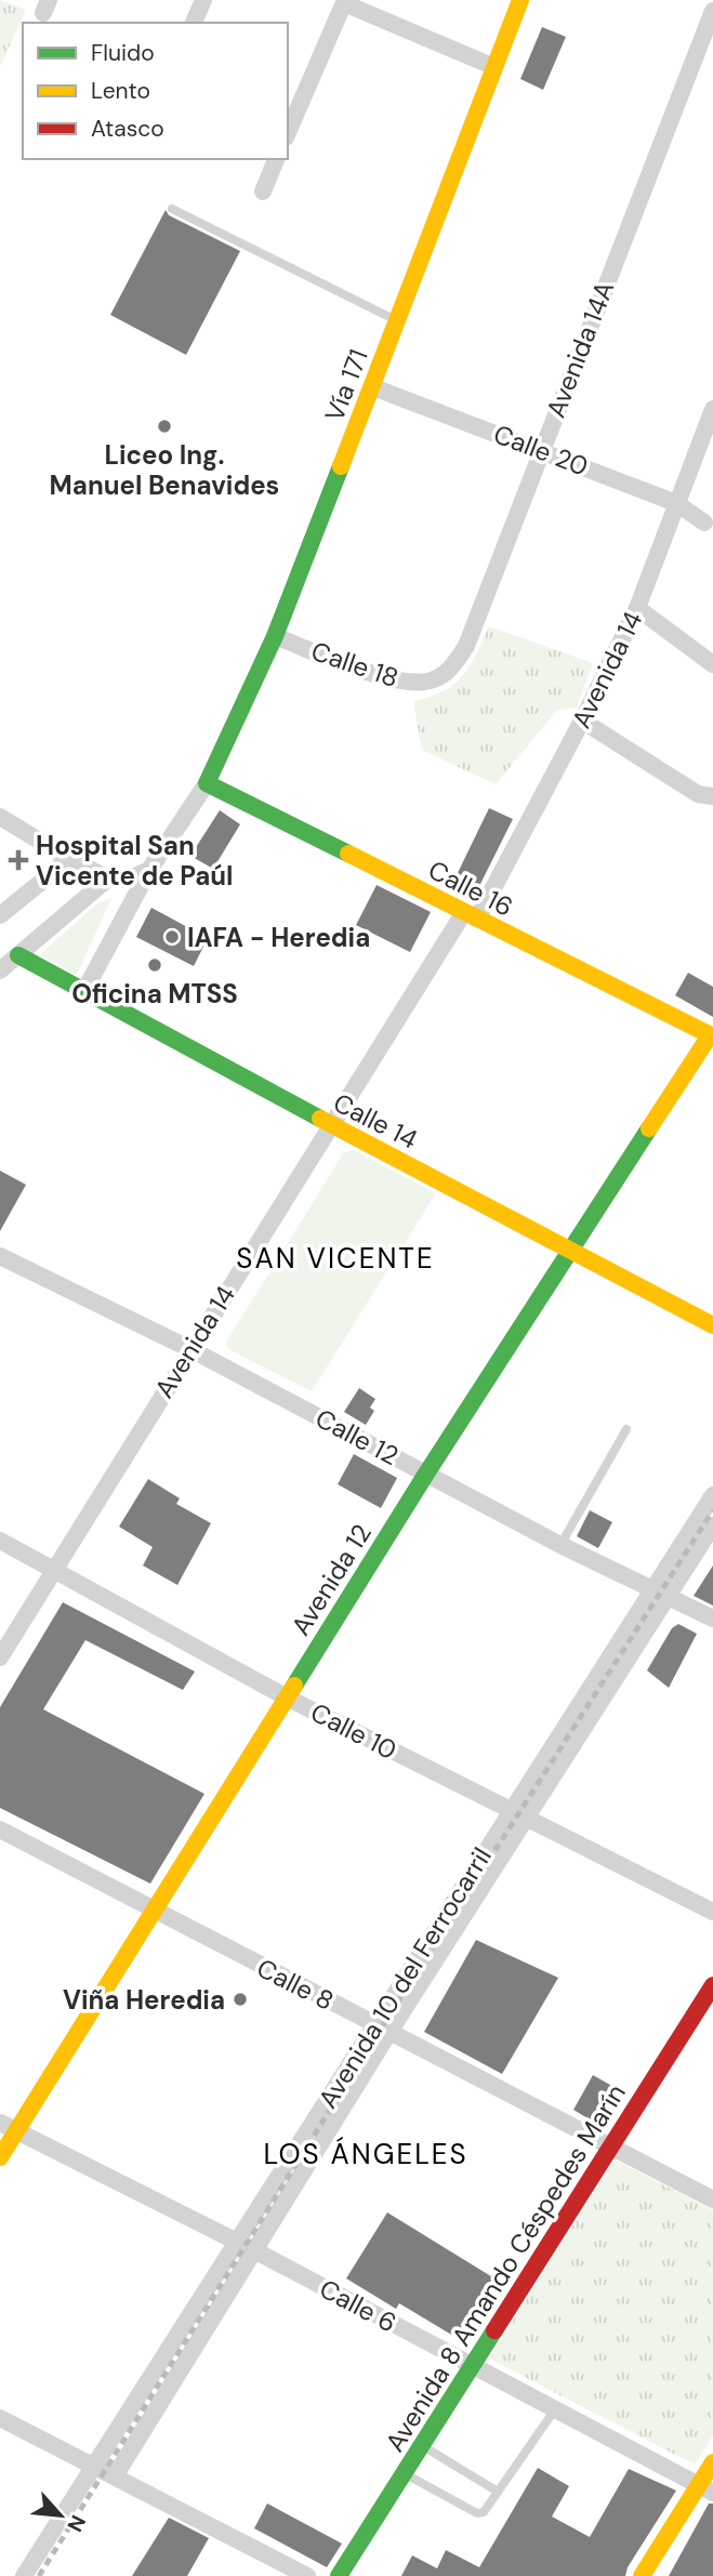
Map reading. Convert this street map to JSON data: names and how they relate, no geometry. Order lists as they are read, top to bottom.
{
  "streets": {
    "street": [
      "Avenida 14A",
      "Vía 171",
      "Calle 20",
      "Calle 18",
      "Avenida 14",
      "Calle 16",
      "Calle 14",
      "Calle 12",
      "Avenida 12",
      "Calle 10",
      "Avenida 10 del Ferrocarril",
      "Calle 8",
      "Avenida 8 Amando Céspedes Marín",
      "Calle 6"
    ]
  },
  "crossings": [
    ["Avenida 14A", "Calle 20"],
    ["Avenida 14A", "Calle 18"],
    ["Vía 171", "Calle 20"],
    ["Vía 171", "Calle 18"],
    ["Vía 171", "Calle 16"],
    ["Calle 20", "Avenida 14"],
    ["Avenida 14", "Calle 16"],
    ["Avenida 14", "Calle 14"],
    ["Avenida 14", "Calle 12"],
    ["Avenida 14", "Calle 10"],
    ["Calle 16", "Avenida 12"],
    ["Calle 14", "Avenida 12"],
    ["Calle 12", "Avenida 12"],
    ["Calle 12", "Avenida 10 del Ferrocarril"],
    ["Avenida 12", "Calle 10"],
    ["Avenida 12", "Calle 8"],
    ["Avenida 12", "Calle 6"],
    ["Calle 10", "Avenida 10 del Ferrocarril"],
    ["Avenida 10 del Ferrocarril", "Calle 8"],
    ["Avenida 10 del Ferrocarril", "Calle 6"],
    ["Calle 8", "Avenida 8 Amando Céspedes Marín"],
    ["Avenida 8 Amando Céspedes Marín", "Calle 6"]
  ],
  "districts": ["SAN VICENTE", "LOS ÁNGELES"],
  "places": {
    "other": [
      "Liceo Ing. Manuel Benavides",
      "IAFA - Heredia",
      "Oficina MTSS",
      "Viña Heredia"
    ],
    "health": ["Hospital San Vicente de Paúl"]
  },
  "legend": ["Fluido", "Lento", "Atasco"],
  "north": "bottom right"
}
